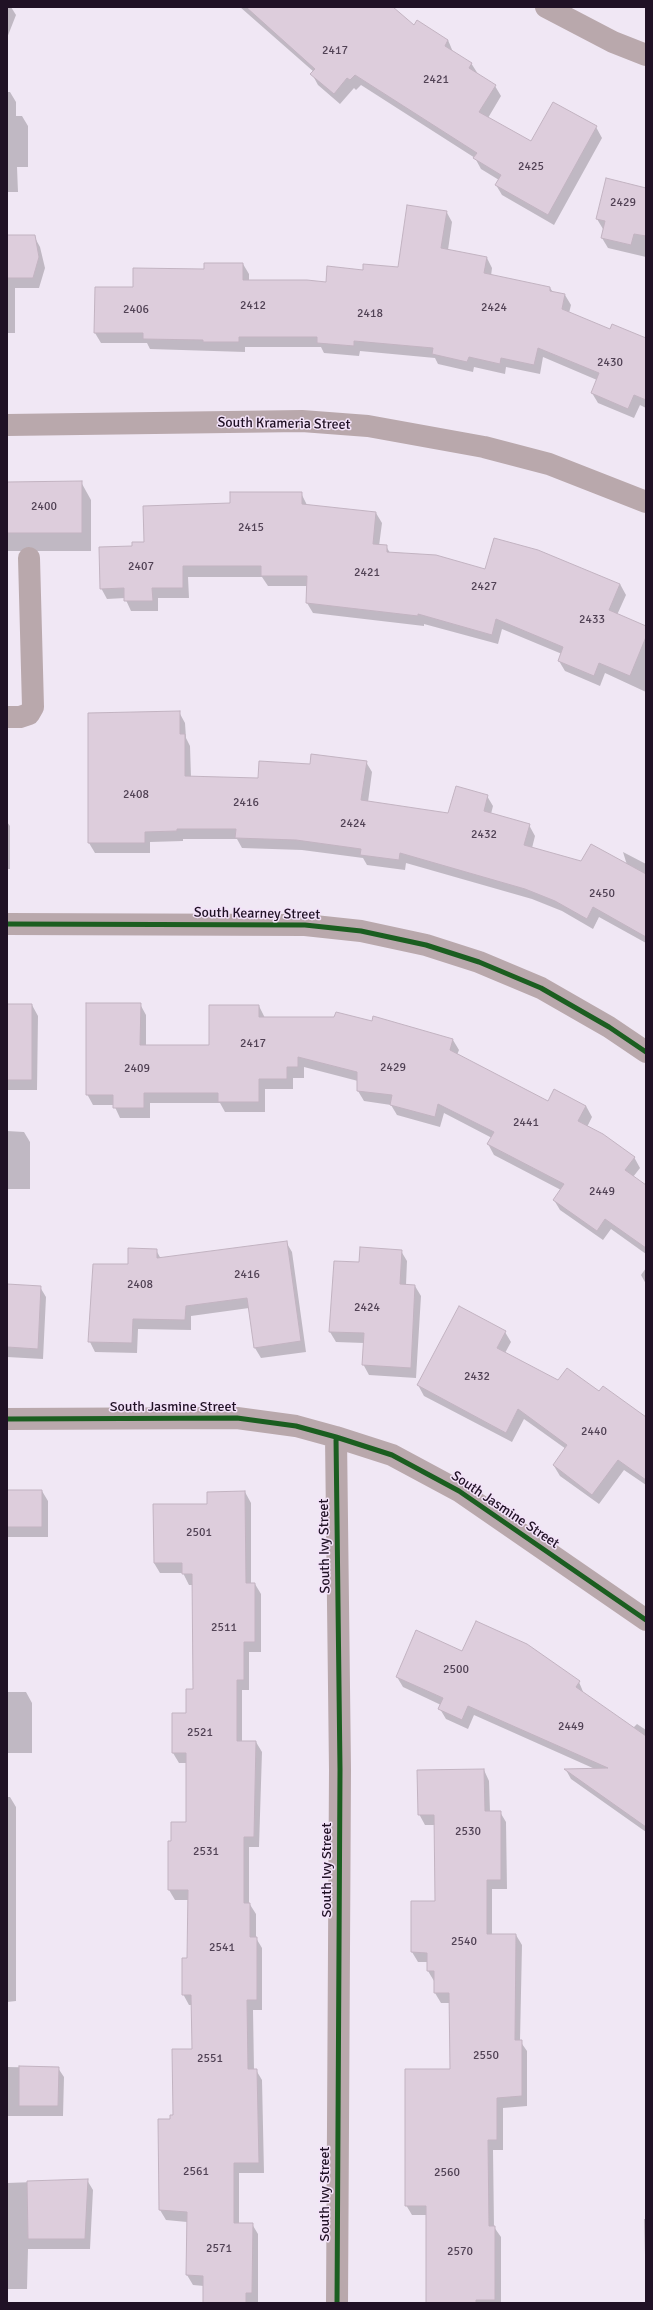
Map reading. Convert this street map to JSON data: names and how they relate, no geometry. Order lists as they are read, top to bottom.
{
  "streets": {
    "street": [
      "South Krameria Street",
      "South Kearney Street",
      "South Jasmine Street",
      "South Ivy Street"
    ]
  },
  "crossings": [
    ["South Jasmine Street", "South Ivy Street"]
  ],
  "house_numbers": [
    "2417",
    "2421",
    "2425",
    "2429",
    "2412",
    "2424",
    "2406",
    "2418",
    "2430",
    "2400",
    "2415",
    "2407",
    "2421",
    "2427",
    "2433",
    "2408",
    "2416",
    "2424",
    "2432",
    "2450",
    "2417",
    "2429",
    "2409",
    "2441",
    "2449",
    "2416",
    "2408",
    "2424",
    "2432",
    "2440",
    "2501",
    "2511",
    "2500",
    "2449",
    "2521",
    "2530",
    "2531",
    "2540",
    "2541",
    "2550",
    "2551",
    "2561",
    "2560",
    "2571",
    "2570"
  ]
}
